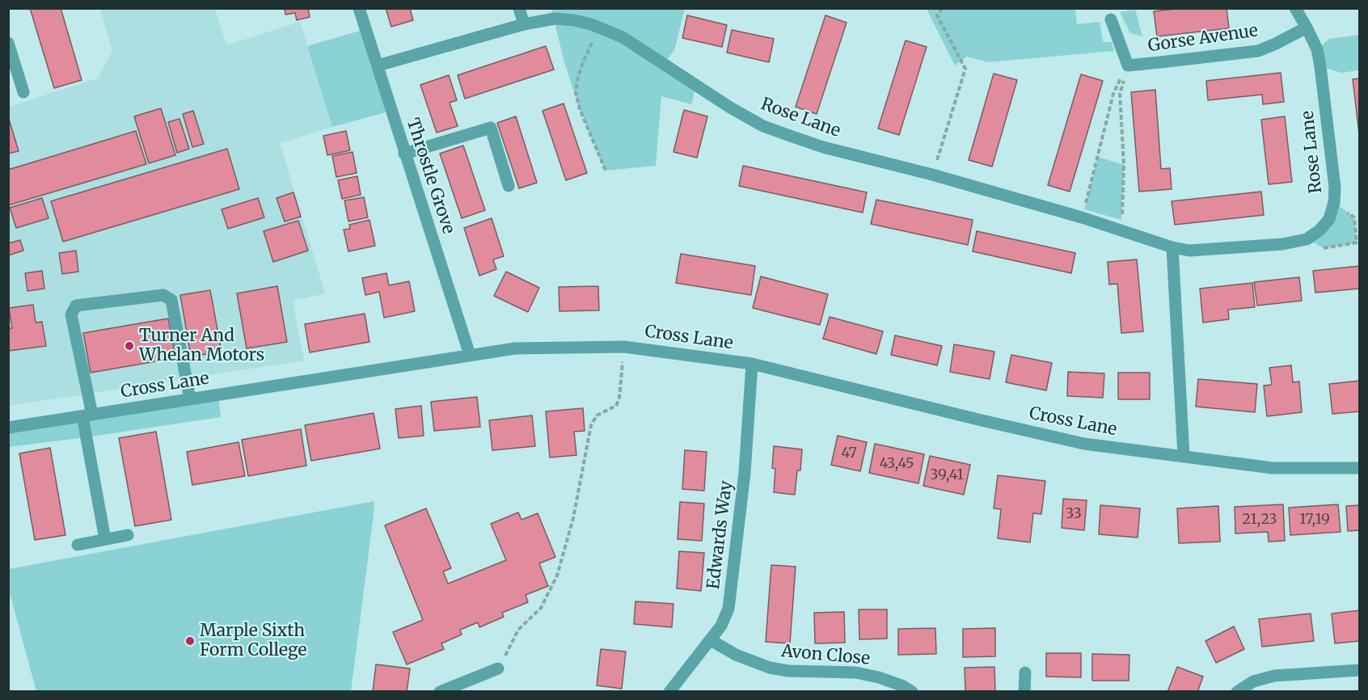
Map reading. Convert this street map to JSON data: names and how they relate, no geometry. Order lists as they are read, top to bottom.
{
  "streets": {
    "street": [
      "Gorse Avenue",
      "Rose Lane",
      "Throstle Grove",
      "Cross Lane",
      "Edwards Way",
      "Avon Close"
    ]
  },
  "crossings": [
    ["Gorse Avenue", "Rose Lane"],
    ["Rose Lane", "Throstle Grove"],
    ["Throstle Grove", "Cross Lane"],
    ["Cross Lane", "Edwards Way"],
    ["Edwards Way", "Avon Close"]
  ],
  "places": ["Turner And Whelan Motors", "Marple Sixth Form College"],
  "house_numbers": [
    "47",
    "43,45",
    "39,41",
    "33",
    "21,23",
    "17,19"
  ]
}
